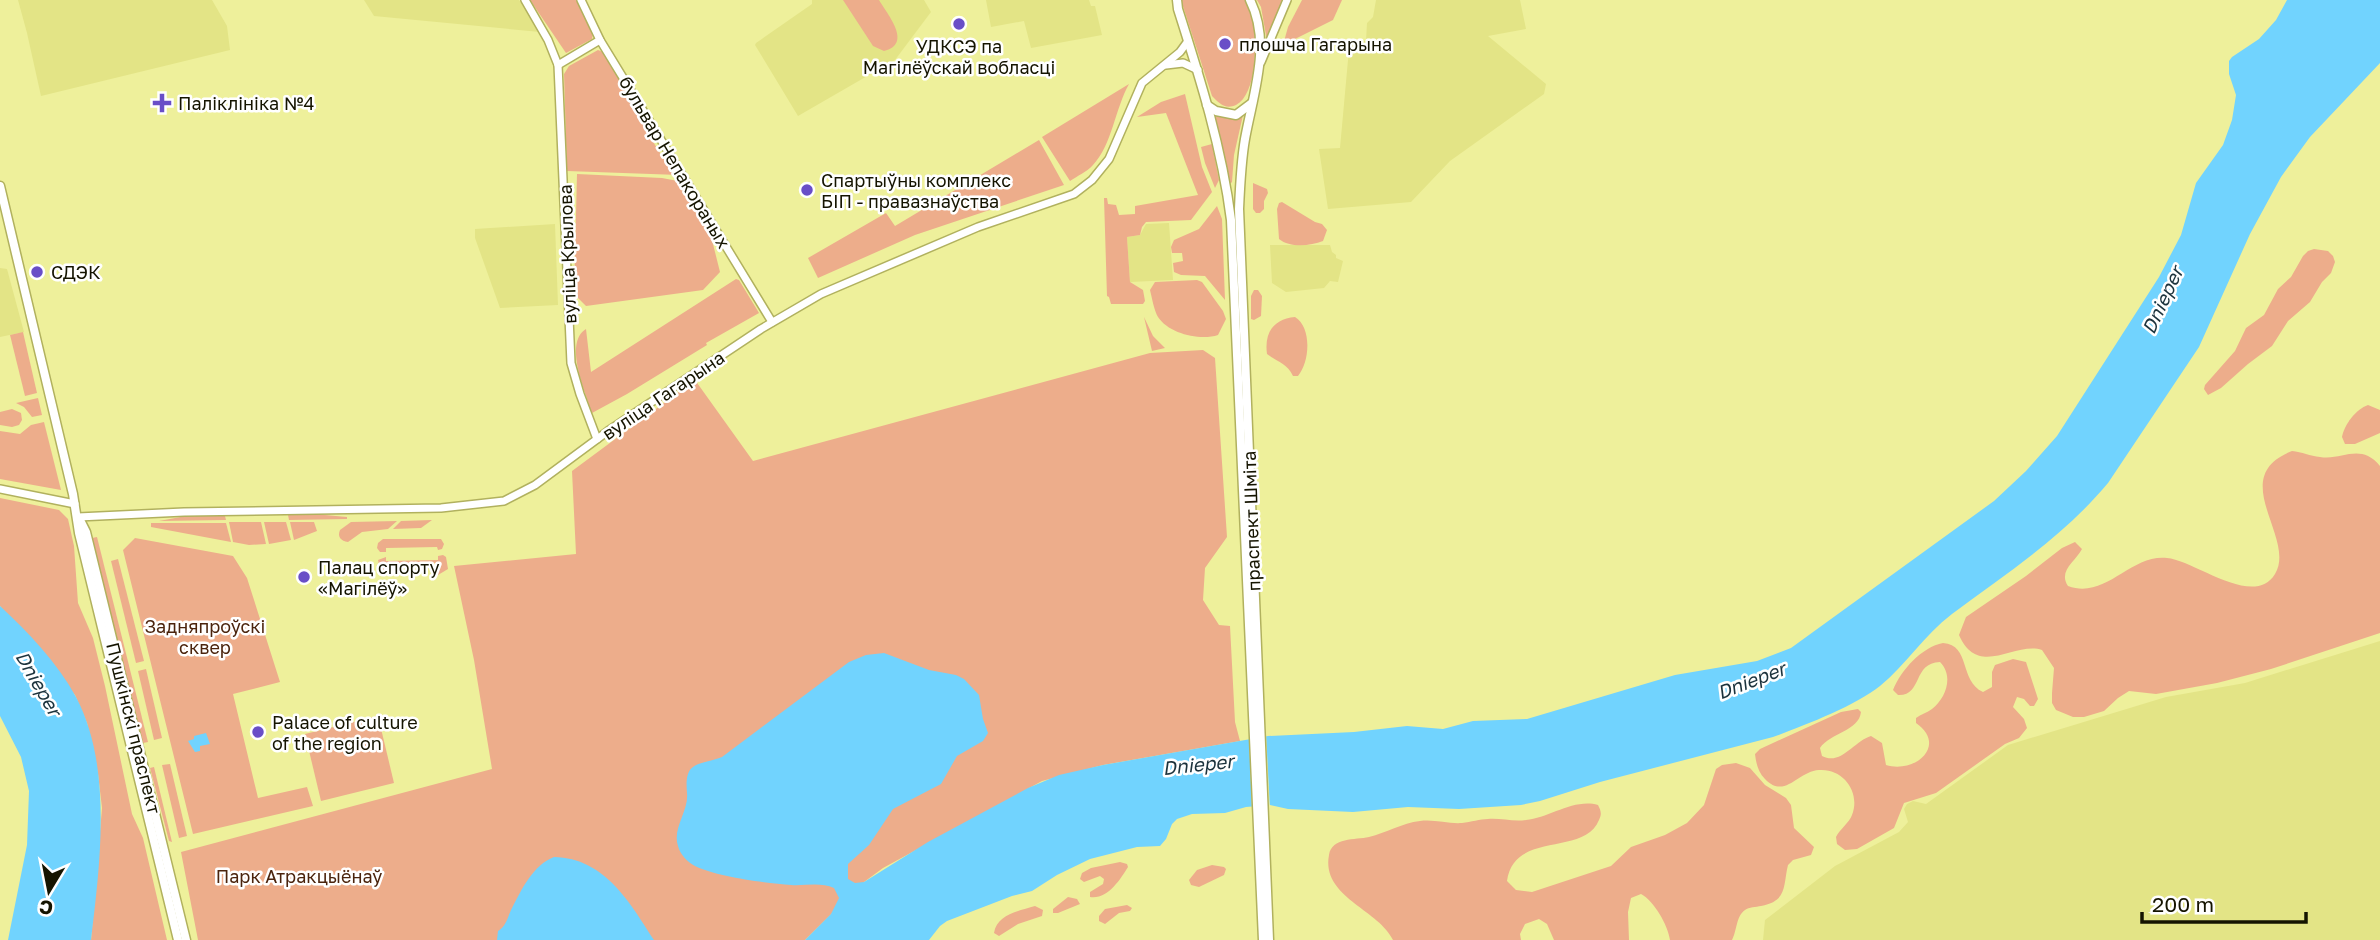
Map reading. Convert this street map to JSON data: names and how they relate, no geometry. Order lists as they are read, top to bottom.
{
  "streets": {
    "main road": [
      "бульвар Непакораных",
      "вуліца Крылова",
      "вуліца Гагарына",
      "праспект Шміта",
      "Пушкінскі праспект"
    ]
  },
  "crossings": [
    ["бульвар Непакораных", "вуліца Гагарына"],
    ["вуліца Крылова", "вуліца Гагарына"],
    ["вуліца Гагарына", "праспект Шміта"],
    ["вуліца Гагарына", "Пушкінскі праспект"]
  ],
  "water": ["Dnieper"],
  "parks": ["Задняпроўскі сквер", "Парк Атракцыёнаў"],
  "places": {
    "other": [
      "УДКСЭ па Магілёўскай вобласці",
      "плошча Гагарына",
      "Спартыўны комплекс БІП - правазнаўства",
      "СДЭК",
      "Палац спорту «Магілёў»",
      "Palace of culture of the region"
    ],
    "health": ["Паліклініка №4"]
  },
  "scale_bar": "200 m",
  "north": "bottom"
}
